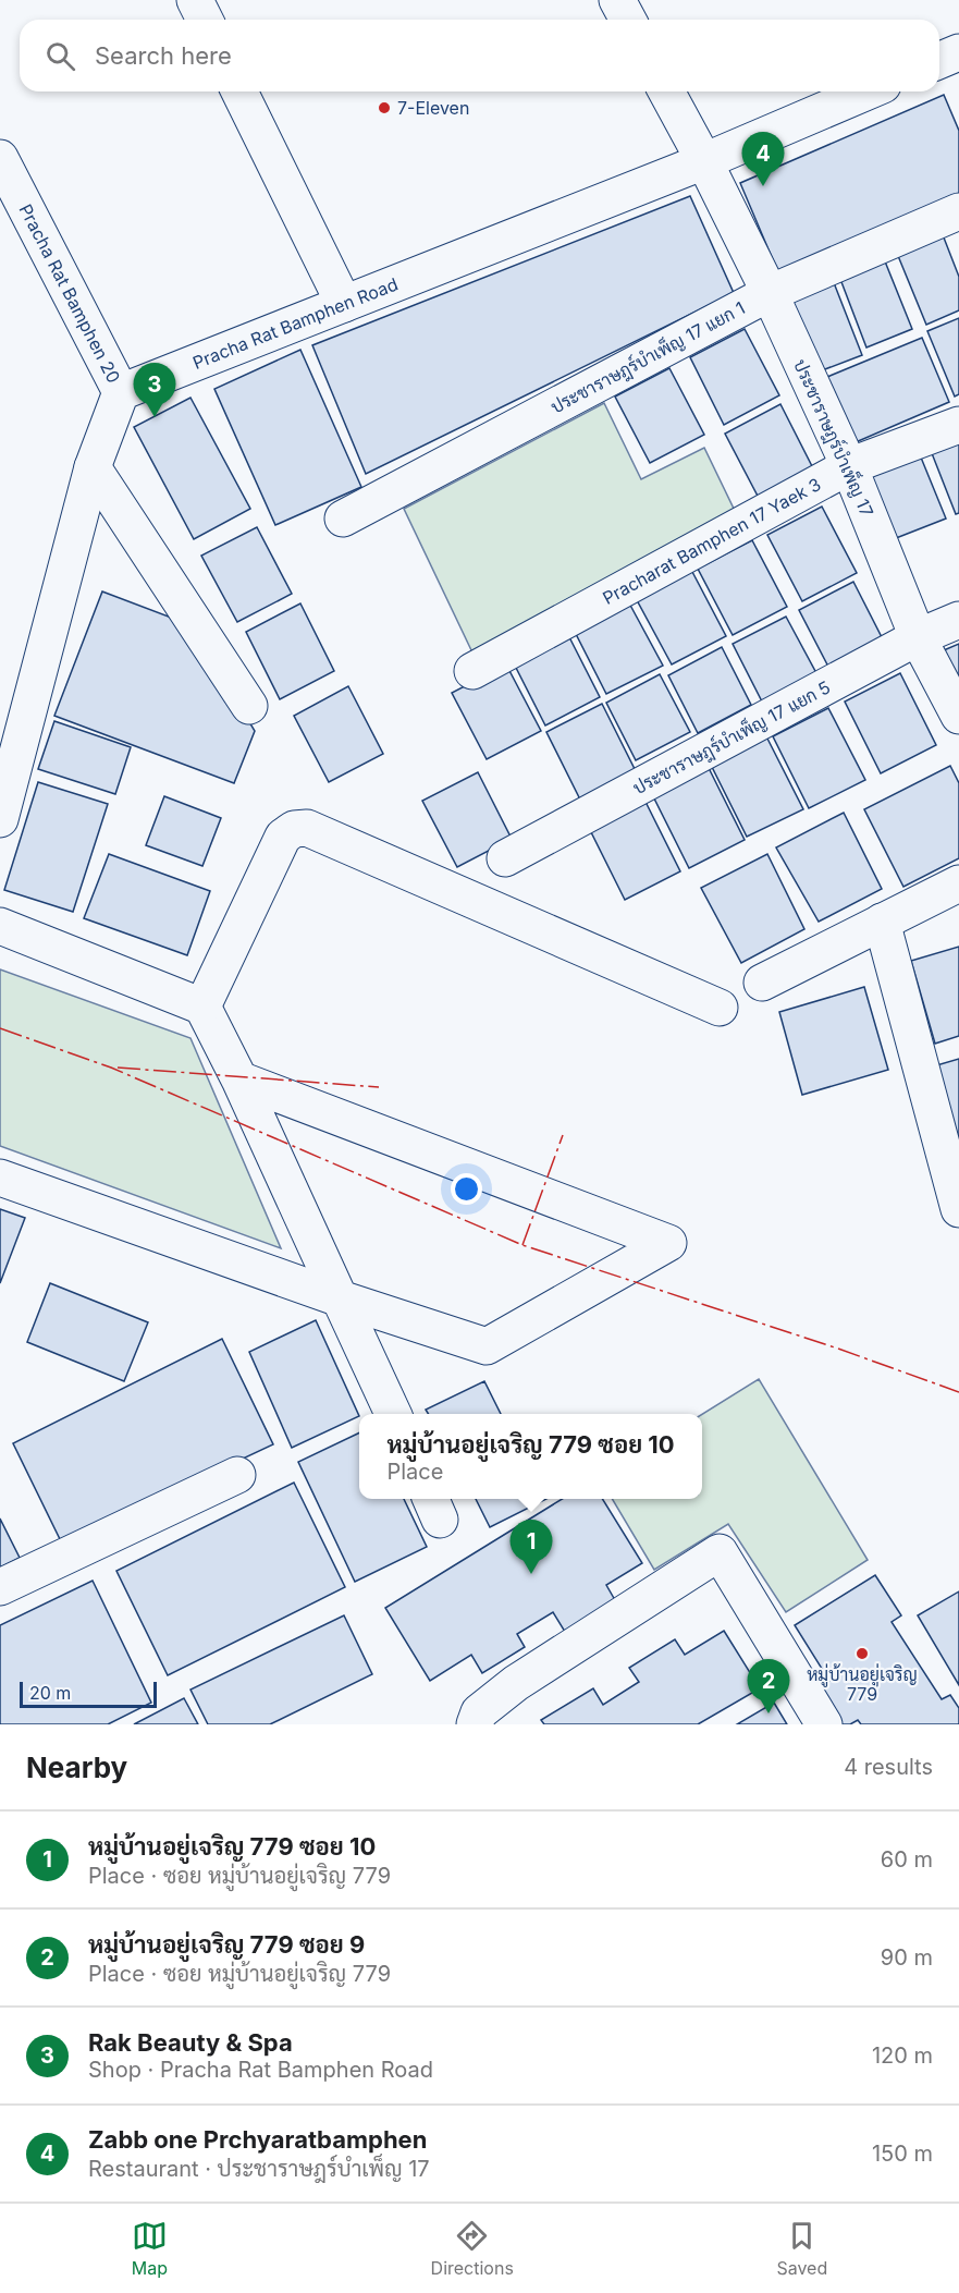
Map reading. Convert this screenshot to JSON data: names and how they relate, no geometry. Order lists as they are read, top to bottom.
{
  "streets": {
    "street": [
      "Pracha Rat Bamphen 20",
      "Pracha Rat Bamphen Road",
      "ประชาราษฎร์บำเพ็ญ 17 แยก 1",
      "ประชาราษฎร์บำเพ็ญ 17",
      "Pracharat Bamphen 17 Yaek 3",
      "ประชาราษฎร์บำเพ็ญ 17 แยก 5"
    ]
  },
  "crossings": [
    ["Pracha Rat Bamphen 20", "Pracha Rat Bamphen Road"],
    ["Pracha Rat Bamphen Road", "ประชาราษฎร์บำเพ็ญ 17"],
    ["ประชาราษฎร์บำเพ็ญ 17 แยก 1", "ประชาราษฎร์บำเพ็ญ 17"],
    ["ประชาราษฎร์บำเพ็ญ 17", "Pracharat Bamphen 17 Yaek 3"],
    ["ประชาราษฎร์บำเพ็ญ 17", "ประชาราษฎร์บำเพ็ญ 17 แยก 5"]
  ],
  "places": ["7-Eleven", "หมู่บ้านอยู่เจริญ 779"],
  "scale_bar": "20 m",
  "page": {
    "search": "Search here",
    "pins": [
      "4",
      "3",
      "1",
      "2"
    ],
    "popup": ["หมู่บ้านอยู่เจริญ 779 ซอย 10", "Place"],
    "scale": "20 m",
    "heading": ["Nearby", "4 results"],
    "list": [
      {
        "mark": "1",
        "name": "หมู่บ้านอยู่เจริญ 779 ซอย 10",
        "note": "Place · ซอย หมู่บ้านอยู่เจริญ 779",
        "value": "60 m"
      },
      {
        "mark": "2",
        "name": "หมู่บ้านอยู่เจริญ 779 ซอย 9",
        "note": "Place · ซอย หมู่บ้านอยู่เจริญ 779",
        "value": "90 m"
      },
      {
        "mark": "3",
        "name": "Rak Beauty & Spa",
        "note": "Shop · Pracha Rat Bamphen Road",
        "value": "120 m"
      },
      {
        "mark": "4",
        "name": "Zabb one Prchyaratbamphen",
        "note": "Restaurant · ประชาราษฎร์บำเพ็ญ 17",
        "value": "150 m"
      }
    ],
    "nav": ["Map", "Directions", "Saved"]
  }
}
